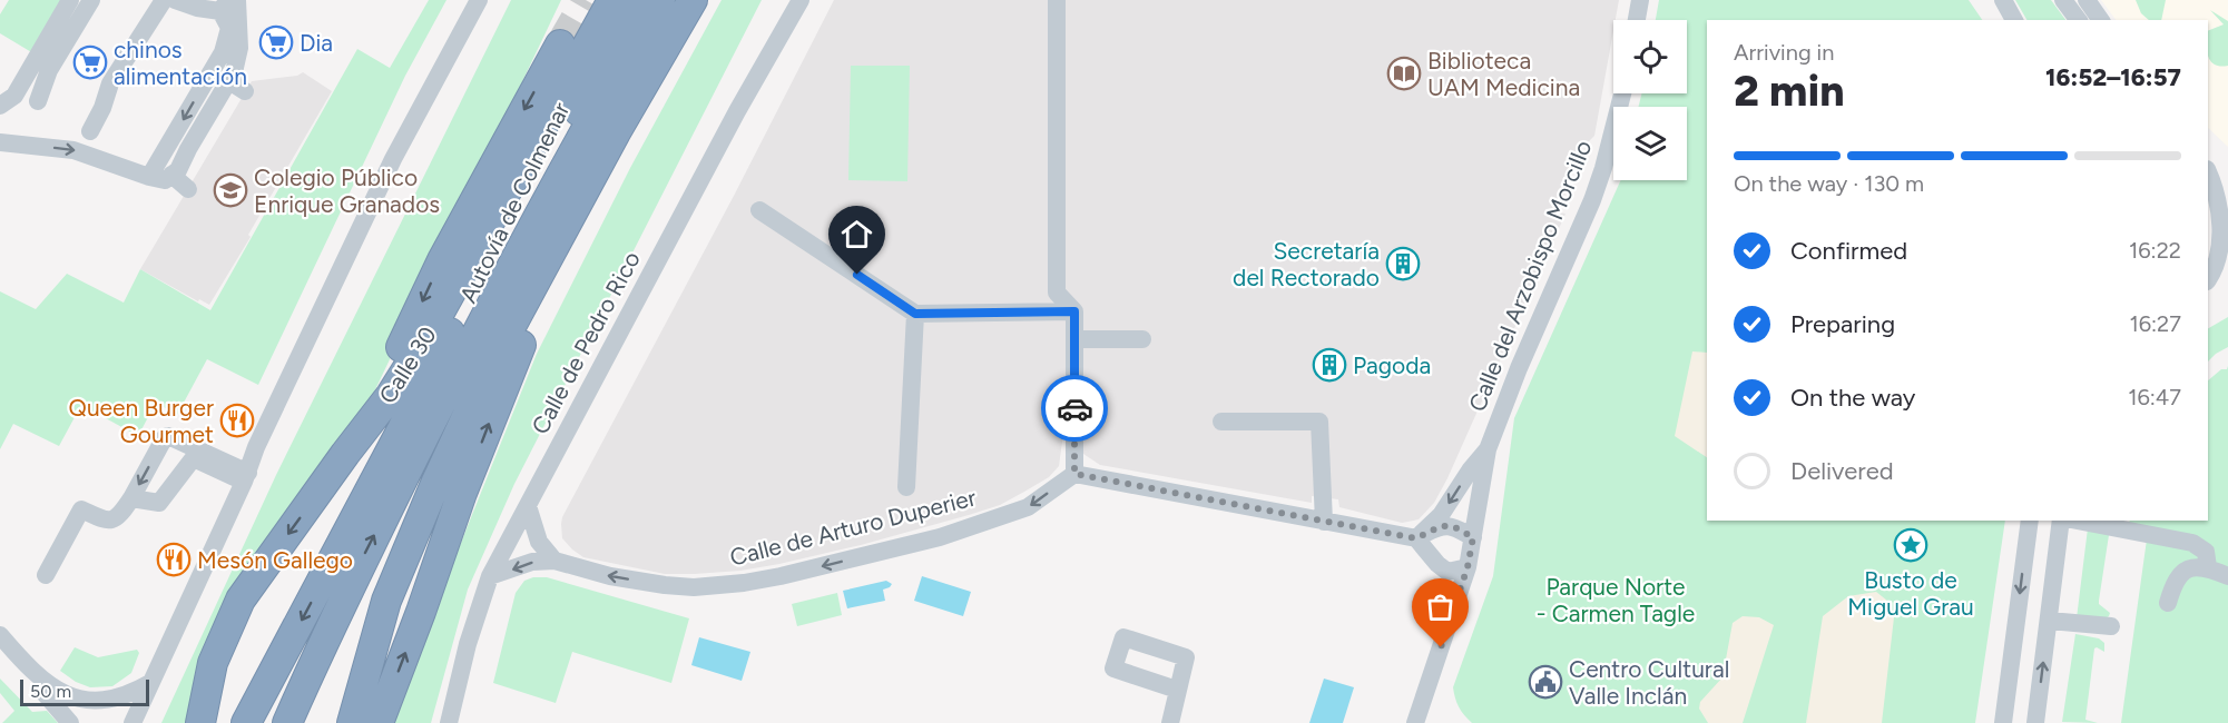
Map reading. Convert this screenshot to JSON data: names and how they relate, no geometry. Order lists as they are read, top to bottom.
{
  "streets": {
    "highway": ["Autovía de Colmenar", "Calle 30"],
    "street": ["Calle del Arzobispo Morcillo", "Calle de Pedro Rico", "Calle de Arturo Duperier"]
  },
  "crossings": [
    ["Autovía de Colmenar", "Calle 30"],
    ["Calle de Pedro Rico", "Calle de Arturo Duperier"]
  ],
  "one_way": ["Calle de Arturo Duperier"],
  "parks": ["Parque Norte - Carmen Tagle"],
  "places": {
    "supermarket": ["Dia", "chinos alimentación"],
    "library": ["Biblioteca UAM Medicina"],
    "school or university": ["Colegio Público Enrique Granados"],
    "building": ["Secretaría del Rectorado", "Pagoda"],
    "restaurant": ["Queen Burger Gourmet", "Mesón Gallego"],
    "place": ["Busto de Miguel Grau"],
    "public building": ["Centro Cultural Valle Inclán"]
  },
  "scale_bar": "50 m",
  "page": {
    "heading": ["2 min", "Arriving in", "16:52–16:57"],
    "bar": "On the way · 130 m",
    "list": [
      ["Confirmed", "16:22"],
      ["Preparing", "16:27"],
      ["On the way", "16:47"],
      "Delivered"
    ],
    "scale": "50 m"
  }
}
